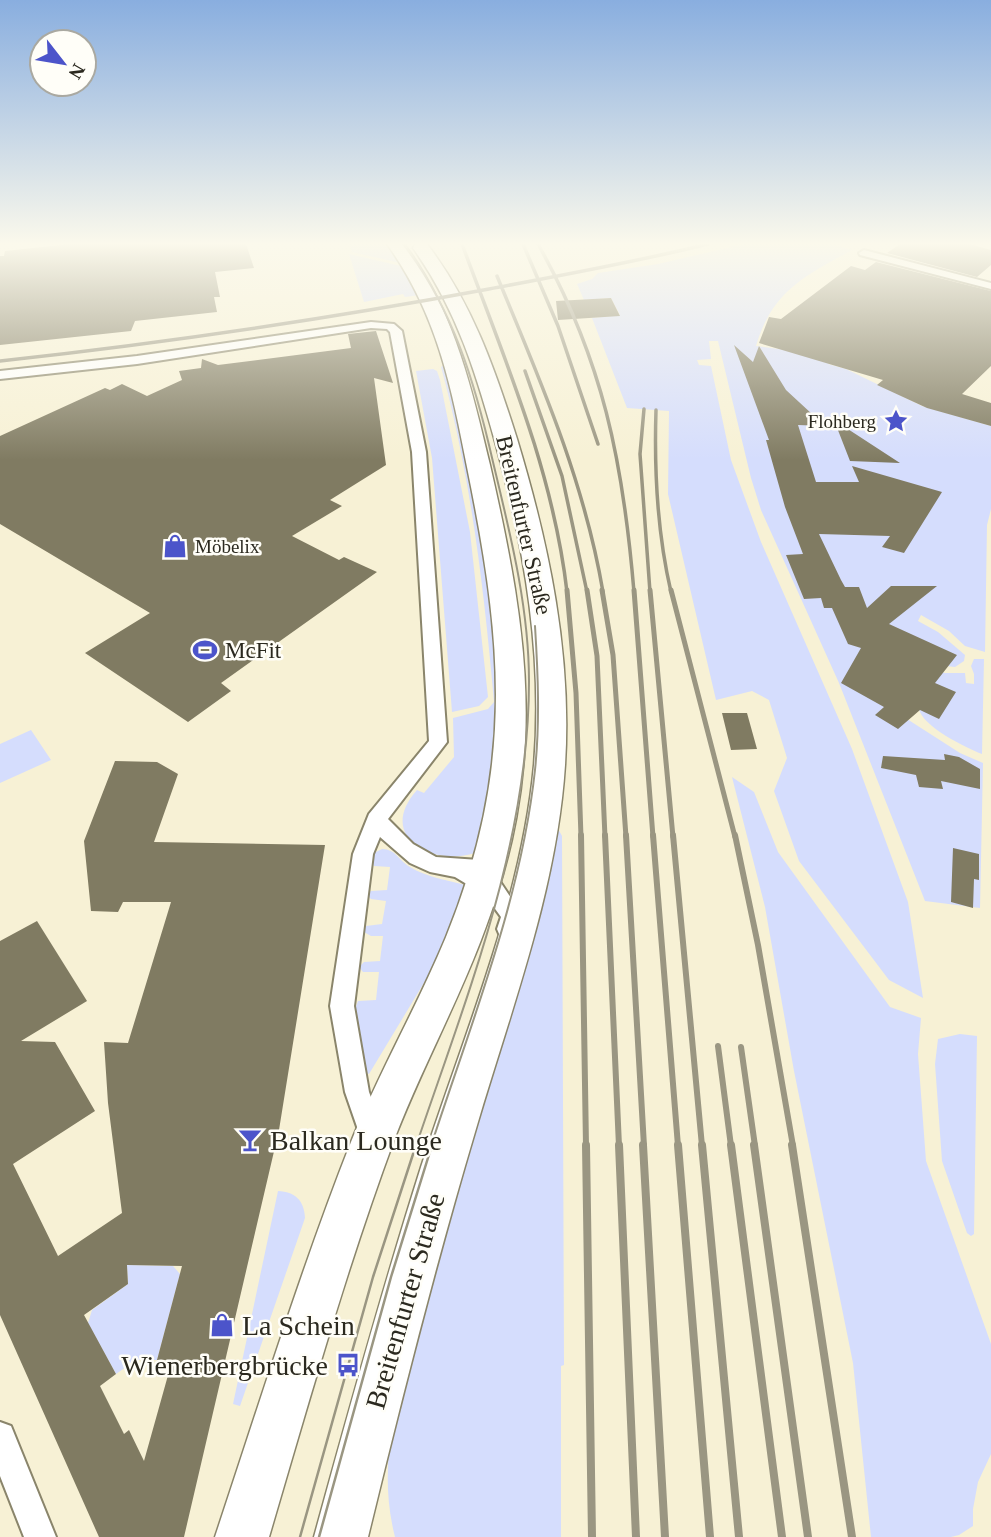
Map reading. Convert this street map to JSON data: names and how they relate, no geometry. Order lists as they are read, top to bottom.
{
  "streets": {
    "main road": ["Breitenfurter Straße"]
  },
  "places": {
    "place": ["Flohberg"],
    "shop": ["Möbelix", "La Schein"],
    "sports": ["McFit"],
    "bar": ["Balkan Lounge"],
    "bus stop": ["Wienerbergbrücke"]
  },
  "north": "bottom right"
}
